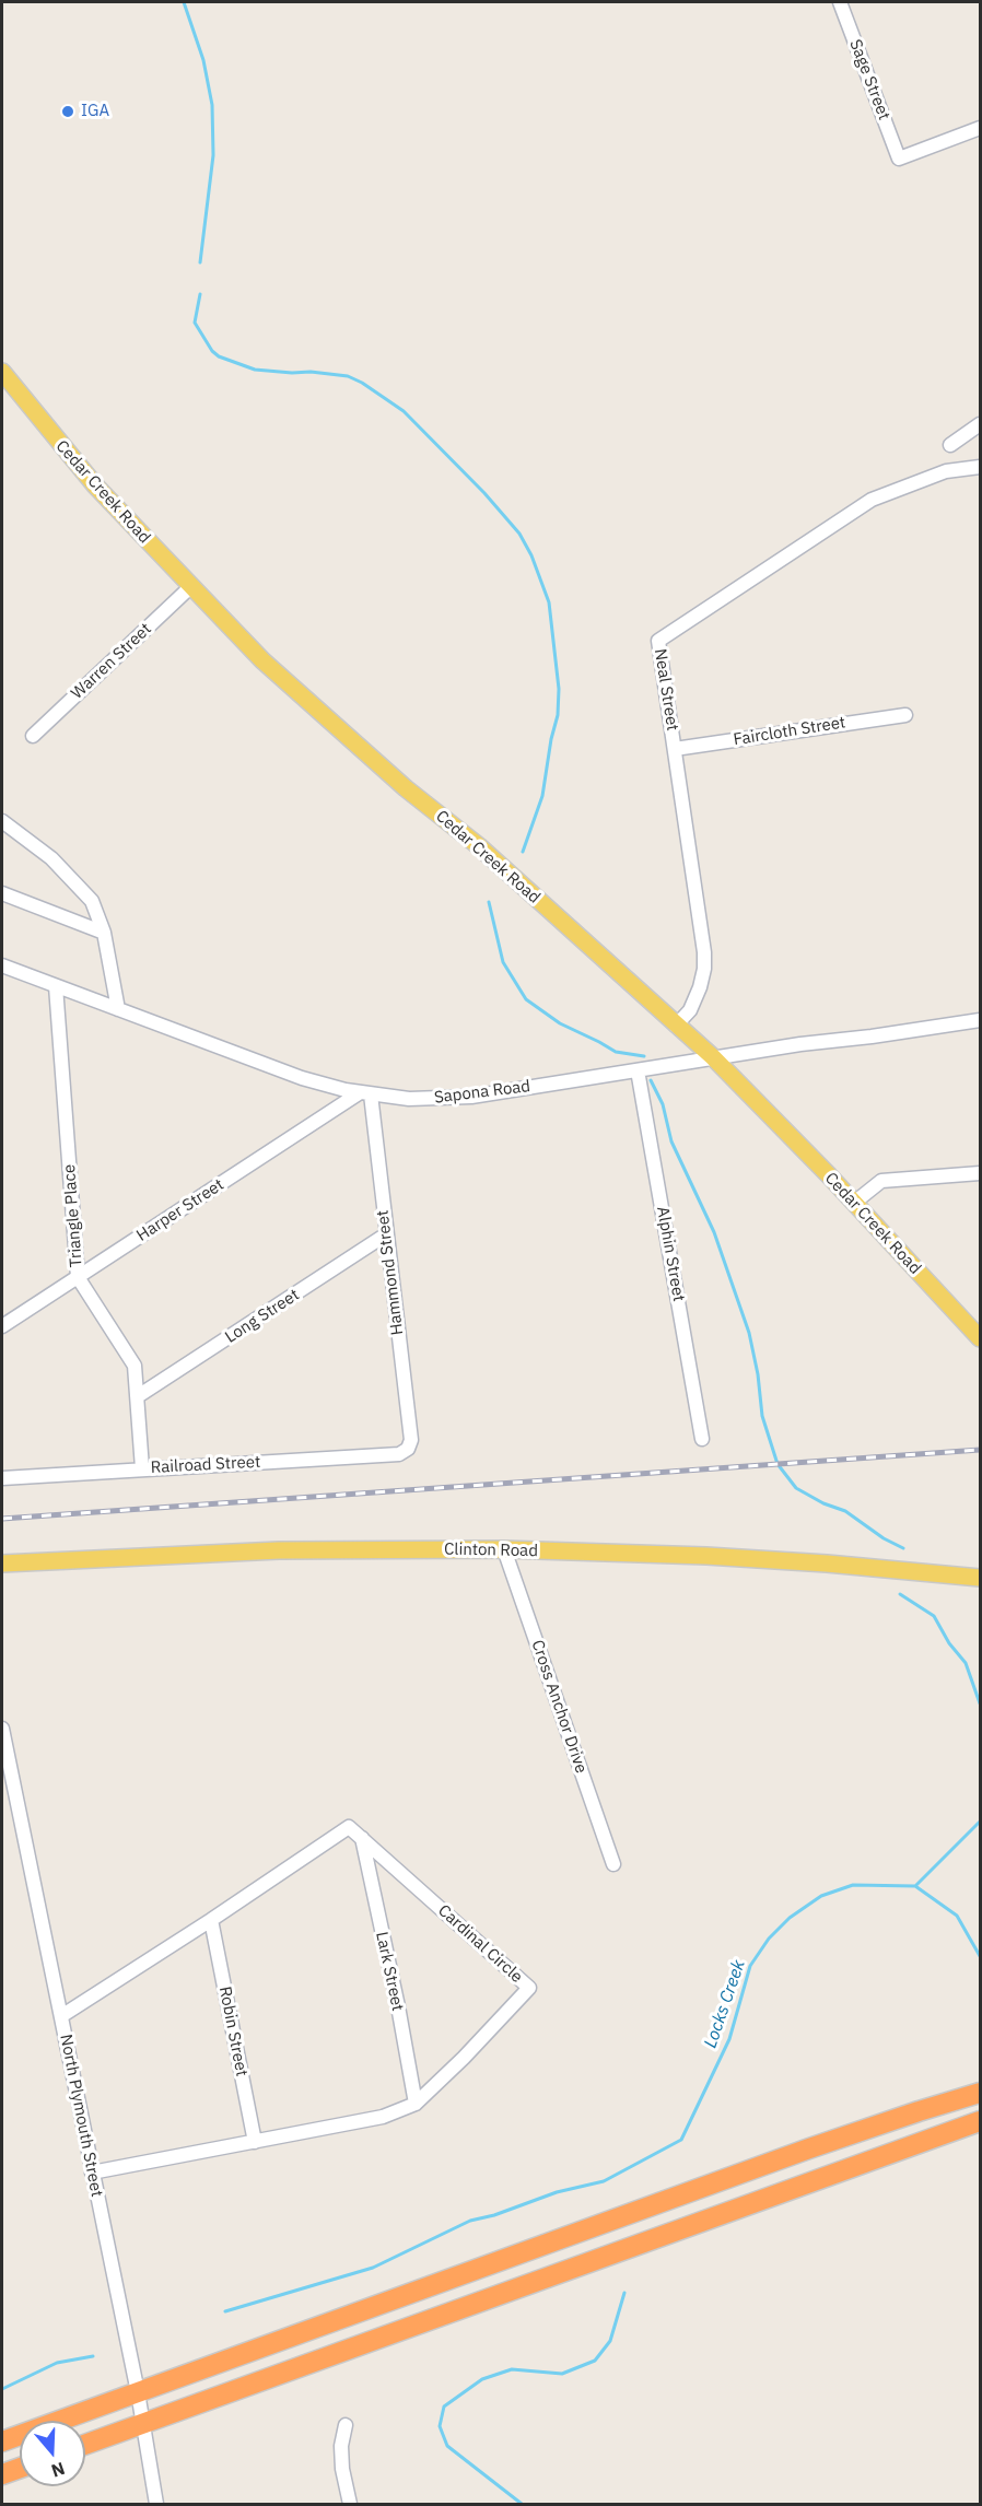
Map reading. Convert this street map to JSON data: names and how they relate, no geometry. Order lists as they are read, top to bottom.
{
  "streets": {
    "main road": ["Cedar Creek Road", "Clinton Road"],
    "street": [
      "Sage Street",
      "Warren Street",
      "Neal Street",
      "Faircloth Street",
      "Sapona Road",
      "Harper Street",
      "Triangle Place",
      "Alphin Street",
      "Hammond Street",
      "Long Street",
      "Railroad Street",
      "Cross Anchor Drive",
      "Cardinal Circle",
      "Lark Street",
      "Robin Street",
      "North Plymouth Street"
    ]
  },
  "crossings": [
    ["Cedar Creek Road", "Warren Street"],
    ["Cedar Creek Road", "Neal Street"],
    ["Cedar Creek Road", "Sapona Road"],
    ["Neal Street", "Faircloth Street"],
    ["Sapona Road", "Harper Street"],
    ["Sapona Road", "Triangle Place"],
    ["Sapona Road", "Alphin Street"],
    ["Sapona Road", "Hammond Street"],
    ["Harper Street", "Triangle Place"],
    ["Harper Street", "Hammond Street"],
    ["Triangle Place", "Long Street"],
    ["Triangle Place", "Railroad Street"],
    ["Hammond Street", "Long Street"],
    ["Hammond Street", "Railroad Street"],
    ["Clinton Road", "Cross Anchor Drive"],
    ["Cardinal Circle", "Lark Street"],
    ["Cardinal Circle", "Robin Street"],
    ["Cardinal Circle", "North Plymouth Street"]
  ],
  "water": ["Locks Creek"],
  "places": ["IGA"],
  "north": "bottom"
}
